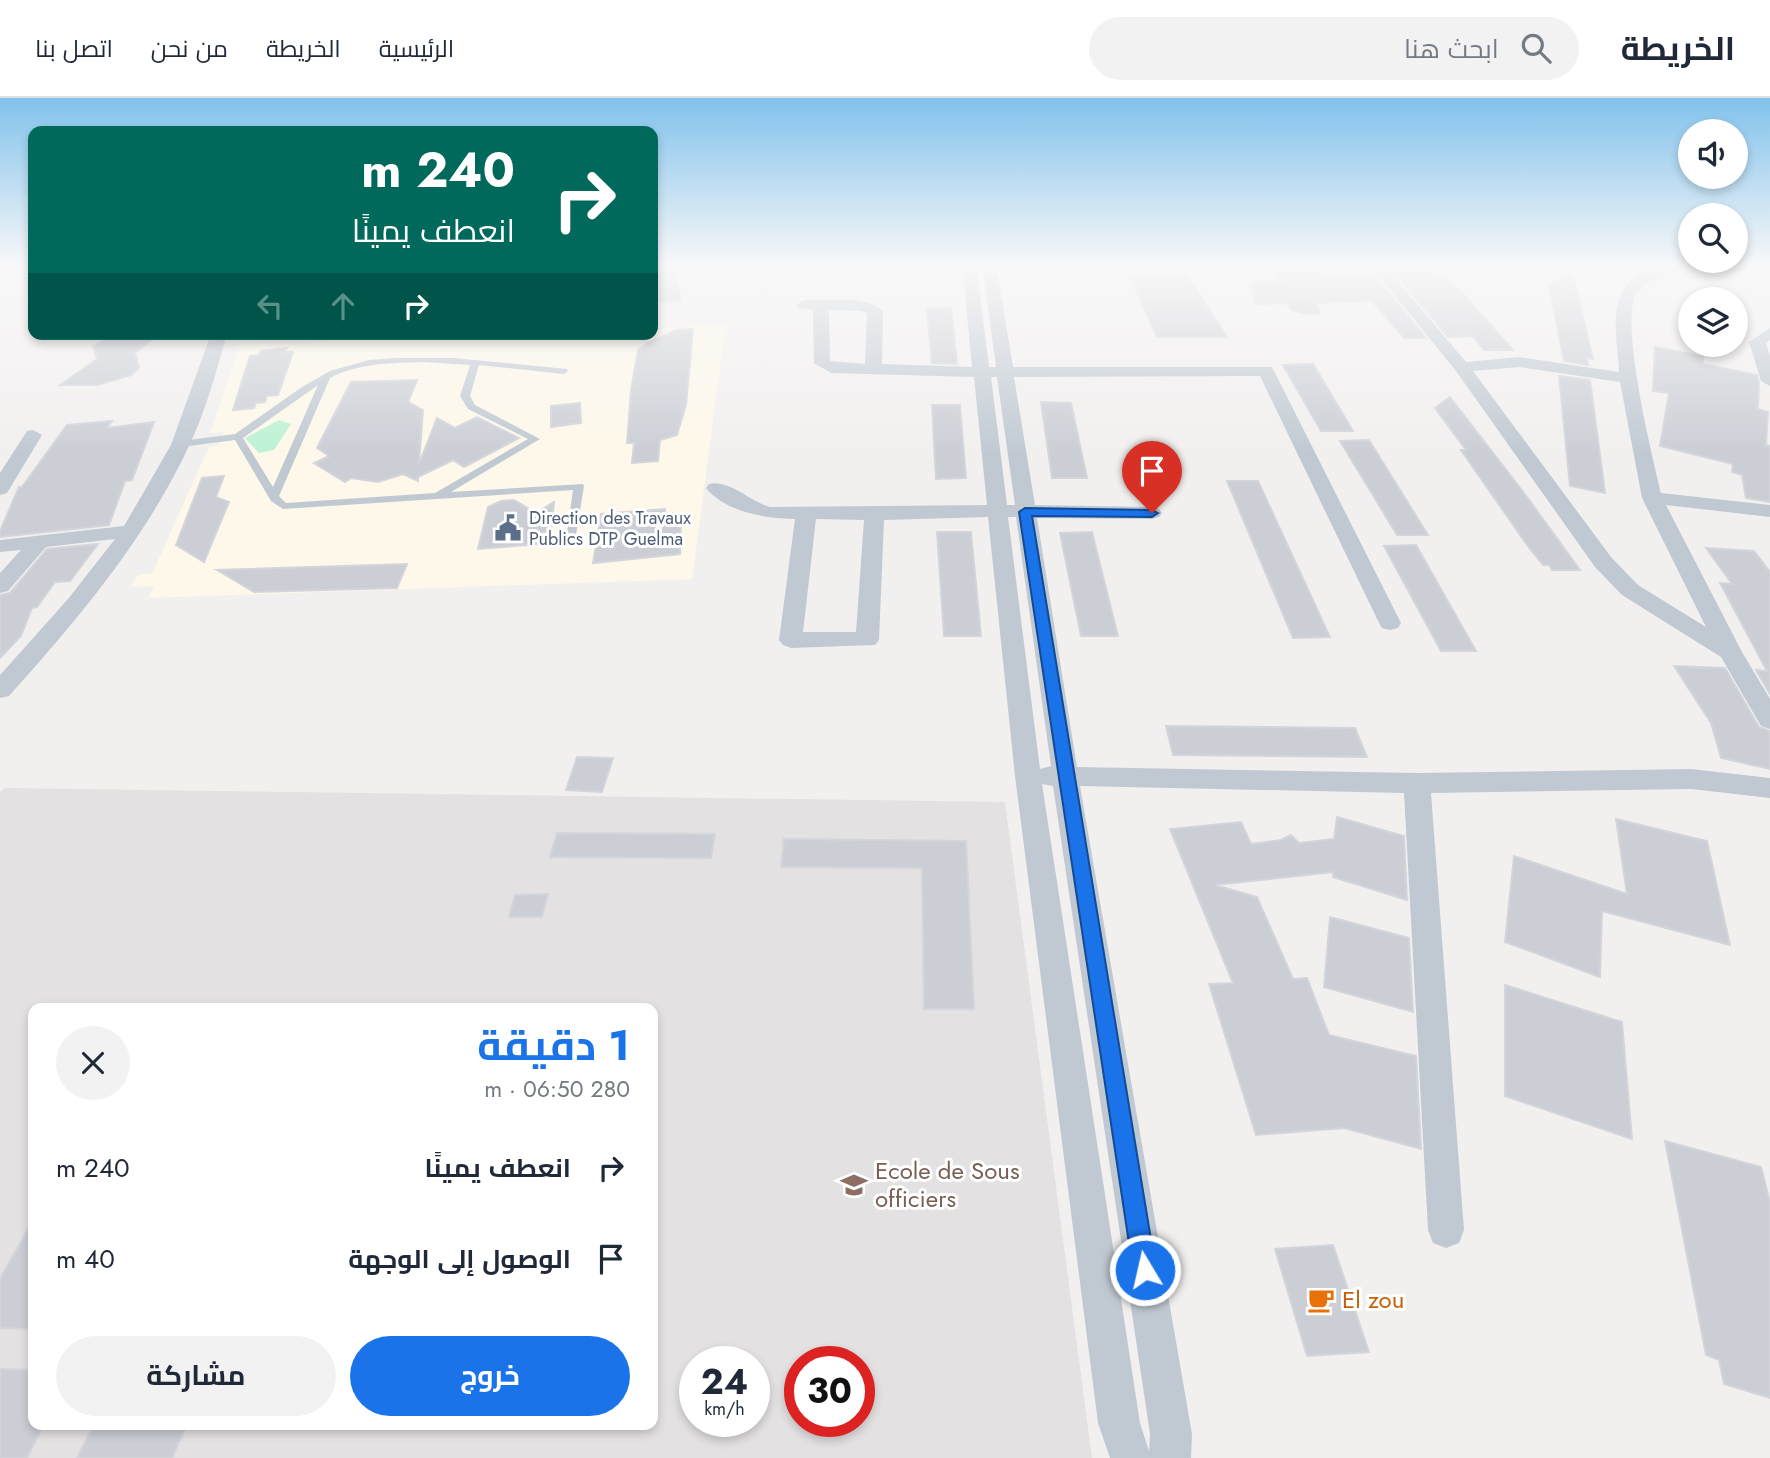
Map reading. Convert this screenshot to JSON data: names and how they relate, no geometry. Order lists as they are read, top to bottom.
{
  "places": {
    "public building": ["Direction des Travaux Publics DTP Guelma"],
    "school or university": ["Ecole de Sous officiers"],
    "cafe": ["El zou"]
  },
  "page": {
    "header": "الخريطة",
    "search": "ابحث هنا",
    "nav": [
      "الرئيسية",
      "الخريطة",
      "من نحن",
      "اتصل بنا"
    ],
    "turn": ["240 m", "انعطف يمينًا"],
    "heading": ["1 دقيقة", "280 m · 06:50"],
    "list": [
      {
        "name": "انعطف يمينًا",
        "value": "240 m"
      },
      {
        "name": "الوصول إلى الوجهة",
        "value": "40 m"
      }
    ],
    "buttons": ["خروج", "مشاركة"],
    "speed": "24 km/h",
    "limit": "30"
  }
}
